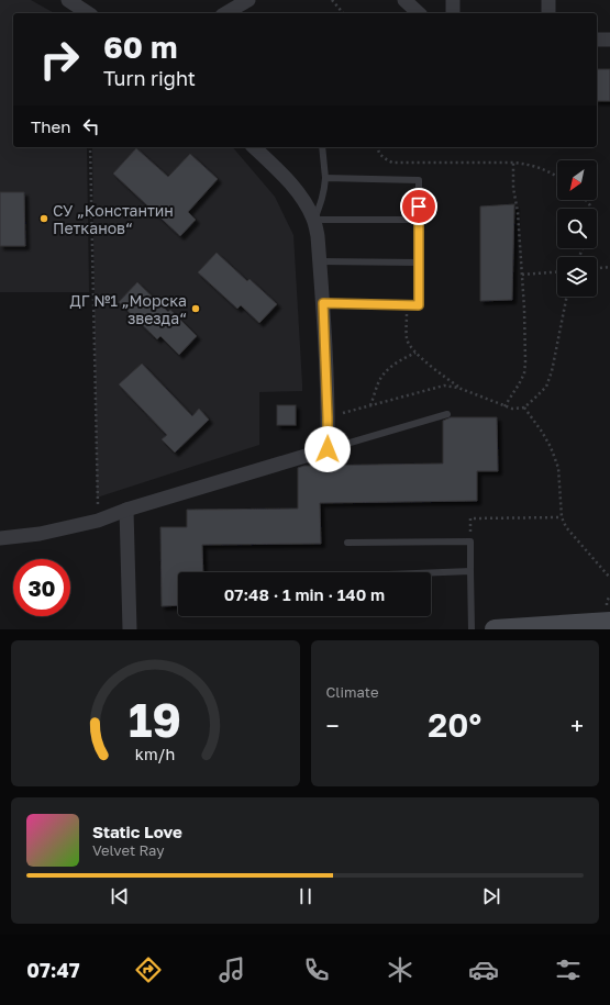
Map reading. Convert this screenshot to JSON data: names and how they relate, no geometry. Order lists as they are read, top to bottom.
{
  "places": ["СУ „Константин Петканов“", "ДГ №1 „Морска звезда“"],
  "north": "bottom left",
  "page": {
    "turn": ["60 m", "Turn right"],
    "then": "Then",
    "limit": "30",
    "trip": "07:48 · 1 min · 140 m",
    "tile": "Climate",
    "heat": ["−", "20°", "+"],
    "song": ["Static Love", "Velvet Ray"],
    "tabs": "07:47",
    "gauge": ["19", "km/h"]
  }
}
